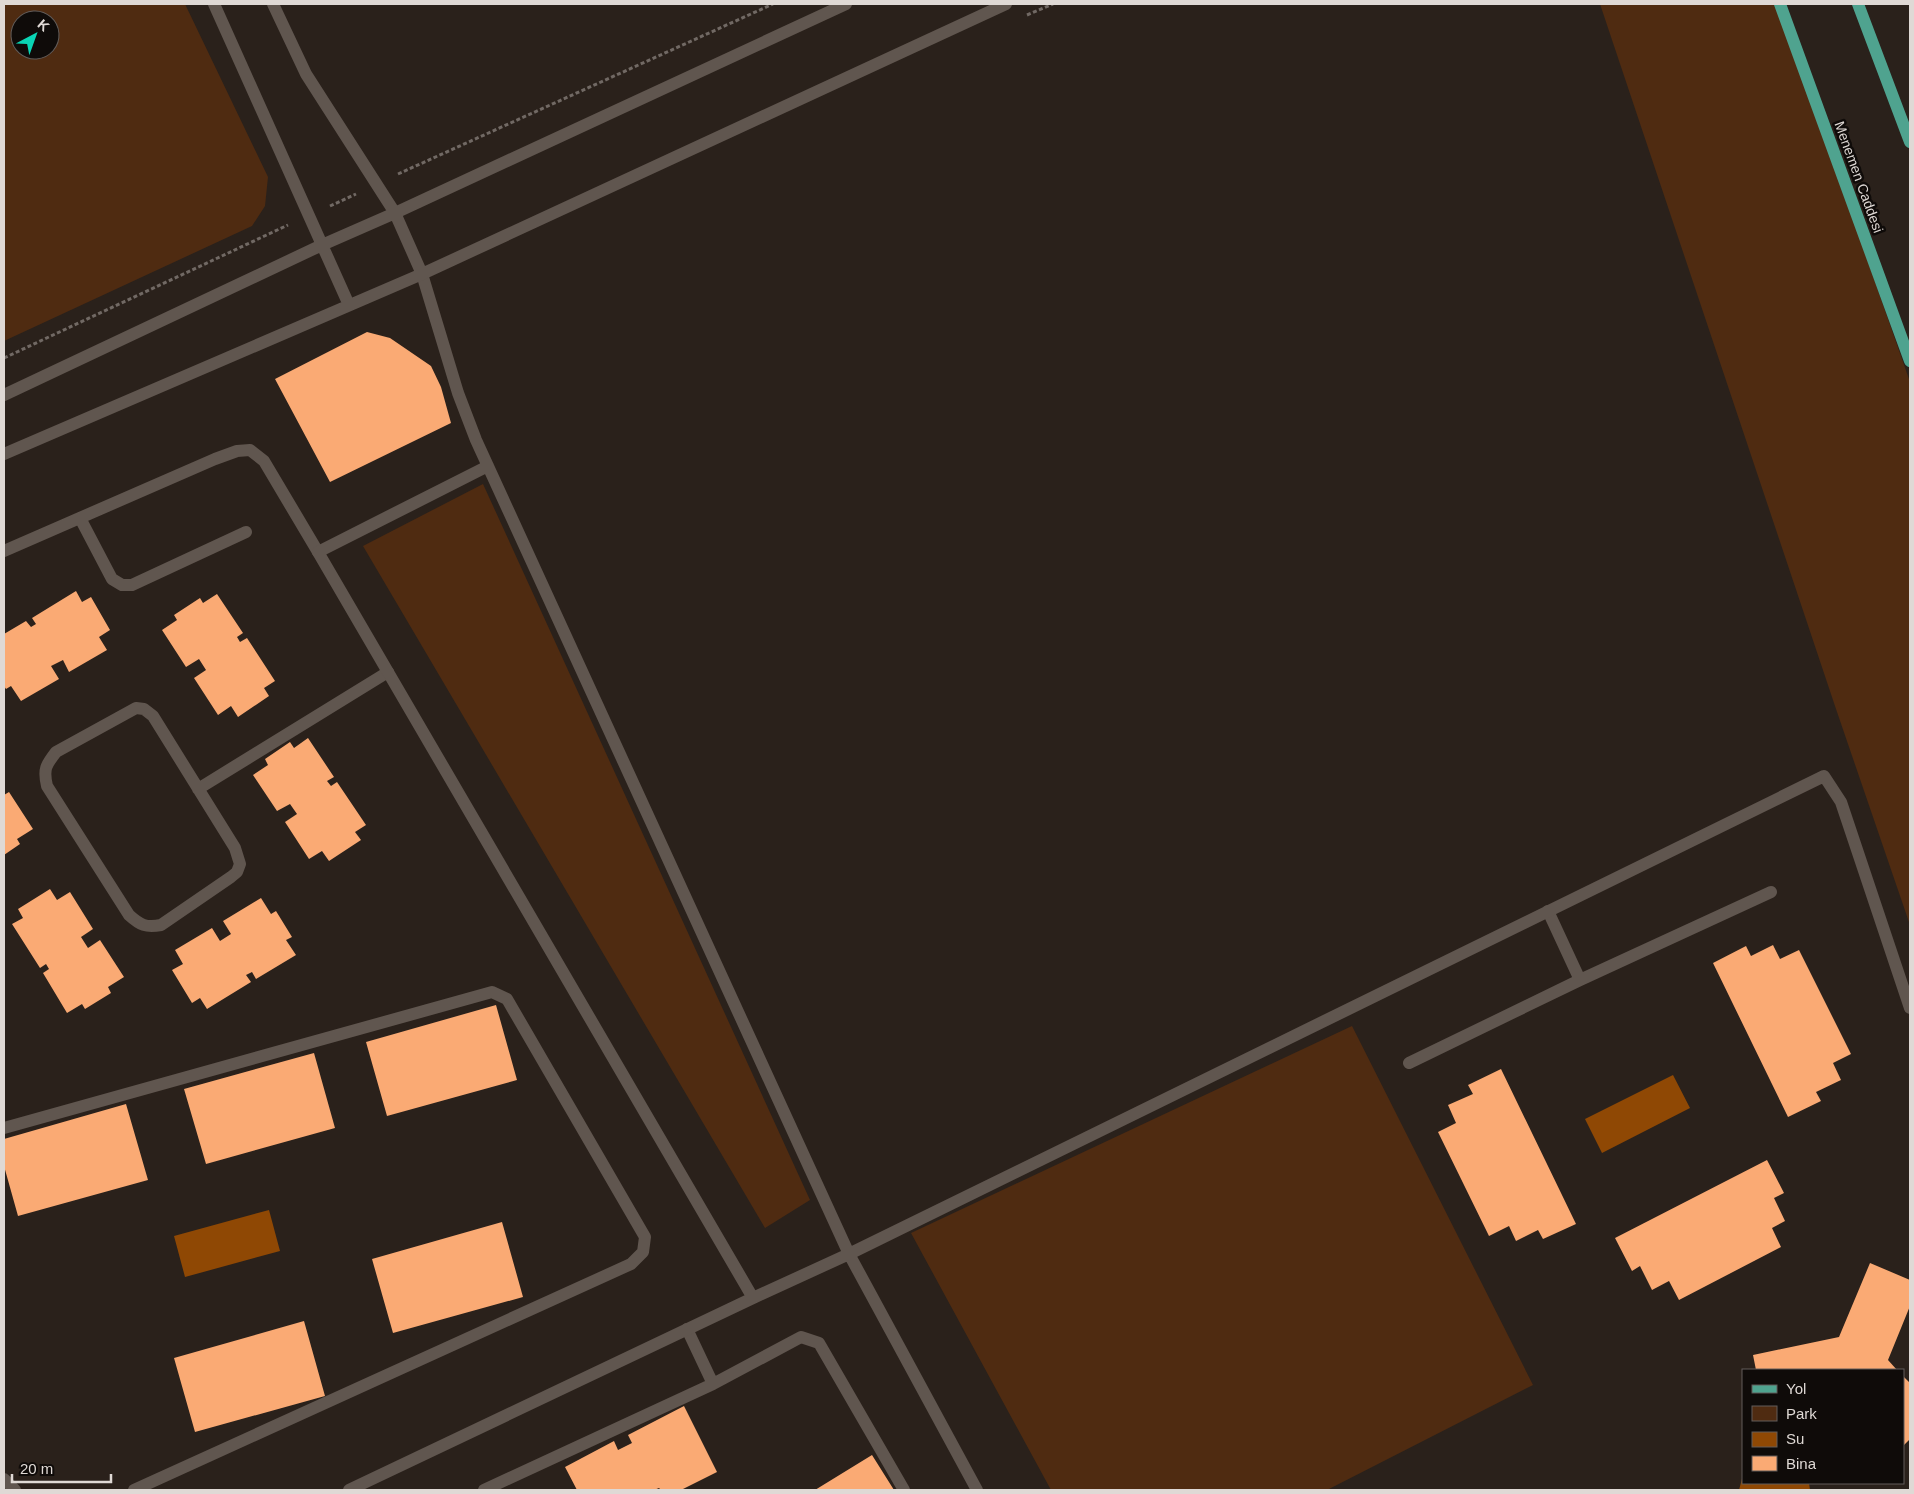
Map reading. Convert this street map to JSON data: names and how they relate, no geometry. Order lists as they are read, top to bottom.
{
  "streets": {
    "main road": ["Menemen Caddesi"]
  },
  "legend": [
    "Yol",
    "Park",
    "Su",
    "Bina"
  ],
  "scale_bar": "20 m",
  "north": "top right"
}
